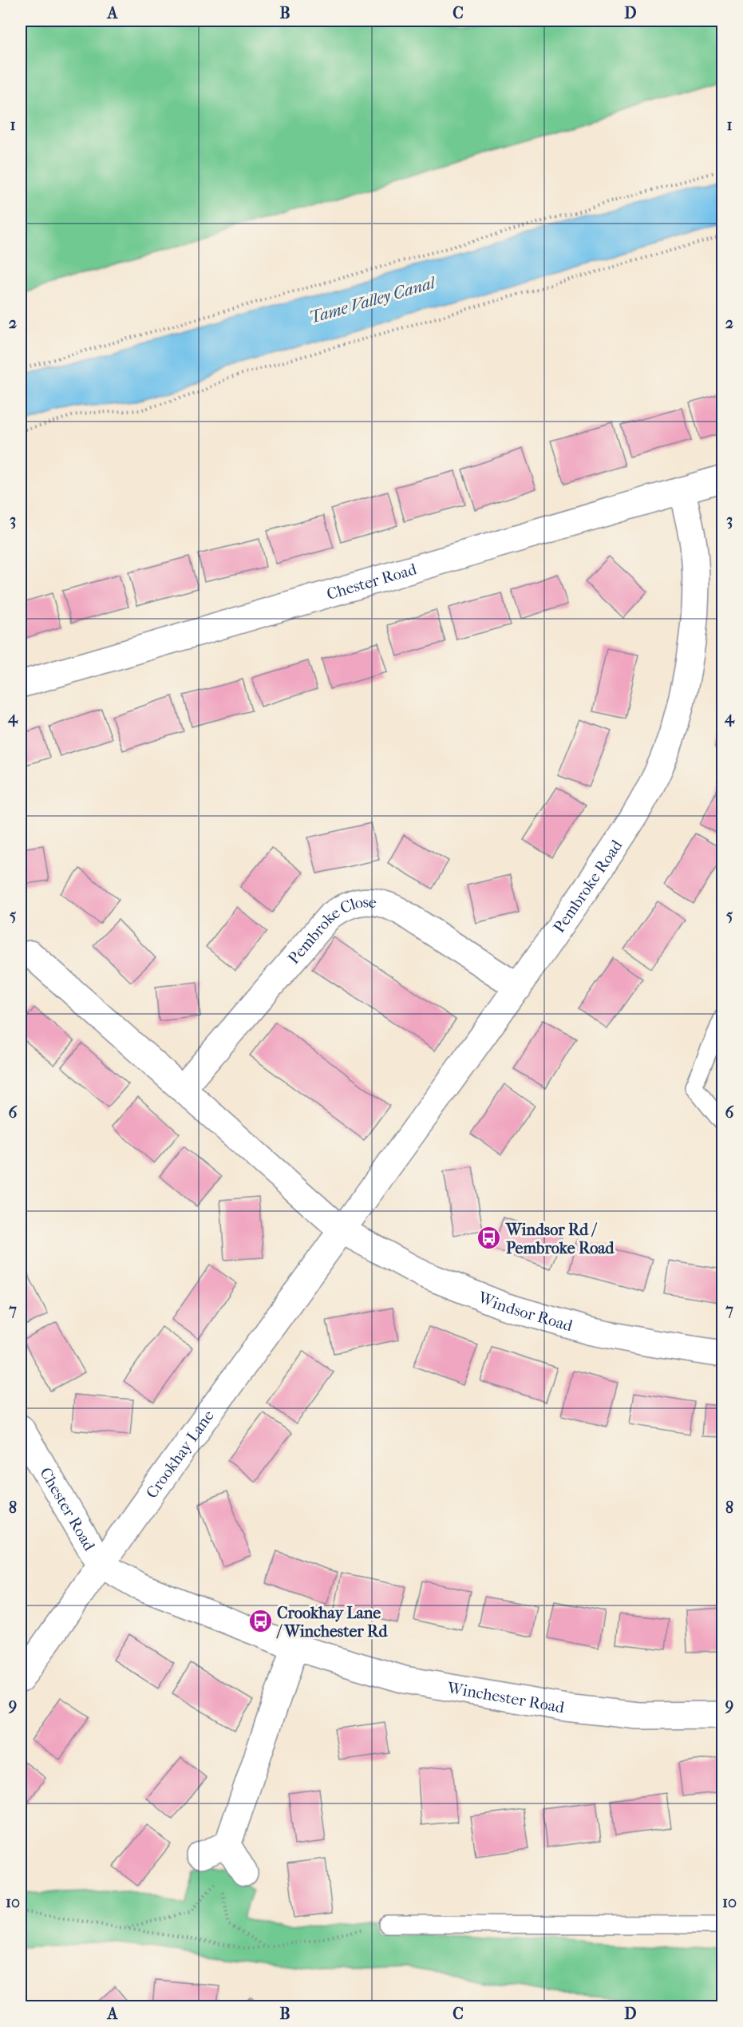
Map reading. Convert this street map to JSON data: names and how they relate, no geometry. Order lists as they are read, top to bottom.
{
  "streets": {
    "street": [
      "Chester Road",
      "Pembroke Road",
      "Pembroke Close",
      "Windsor Road",
      "Crookhay Lane",
      "Winchester Road"
    ]
  },
  "crossings": [
    ["Chester Road", "Pembroke Road"],
    ["Chester Road", "Crookhay Lane"],
    ["Chester Road", "Winchester Road"],
    ["Pembroke Road", "Pembroke Close"],
    ["Pembroke Road", "Windsor Road"],
    ["Pembroke Road", "Crookhay Lane"],
    ["Windsor Road", "Crookhay Lane"],
    ["Crookhay Lane", "Winchester Road"]
  ],
  "water": ["Tame Valley Canal"],
  "places": {
    "bus stop": ["Windsor Rd / Pembroke Road", "Crookhay Lane / Winchester Rd"]
  },
  "grid": {
    "columns": [
      "A",
      "B",
      "C",
      "D"
    ],
    "rows": [
      "1",
      "2",
      "3",
      "4",
      "5",
      "6",
      "7",
      "8",
      "9",
      "10"
    ]
  }
}
